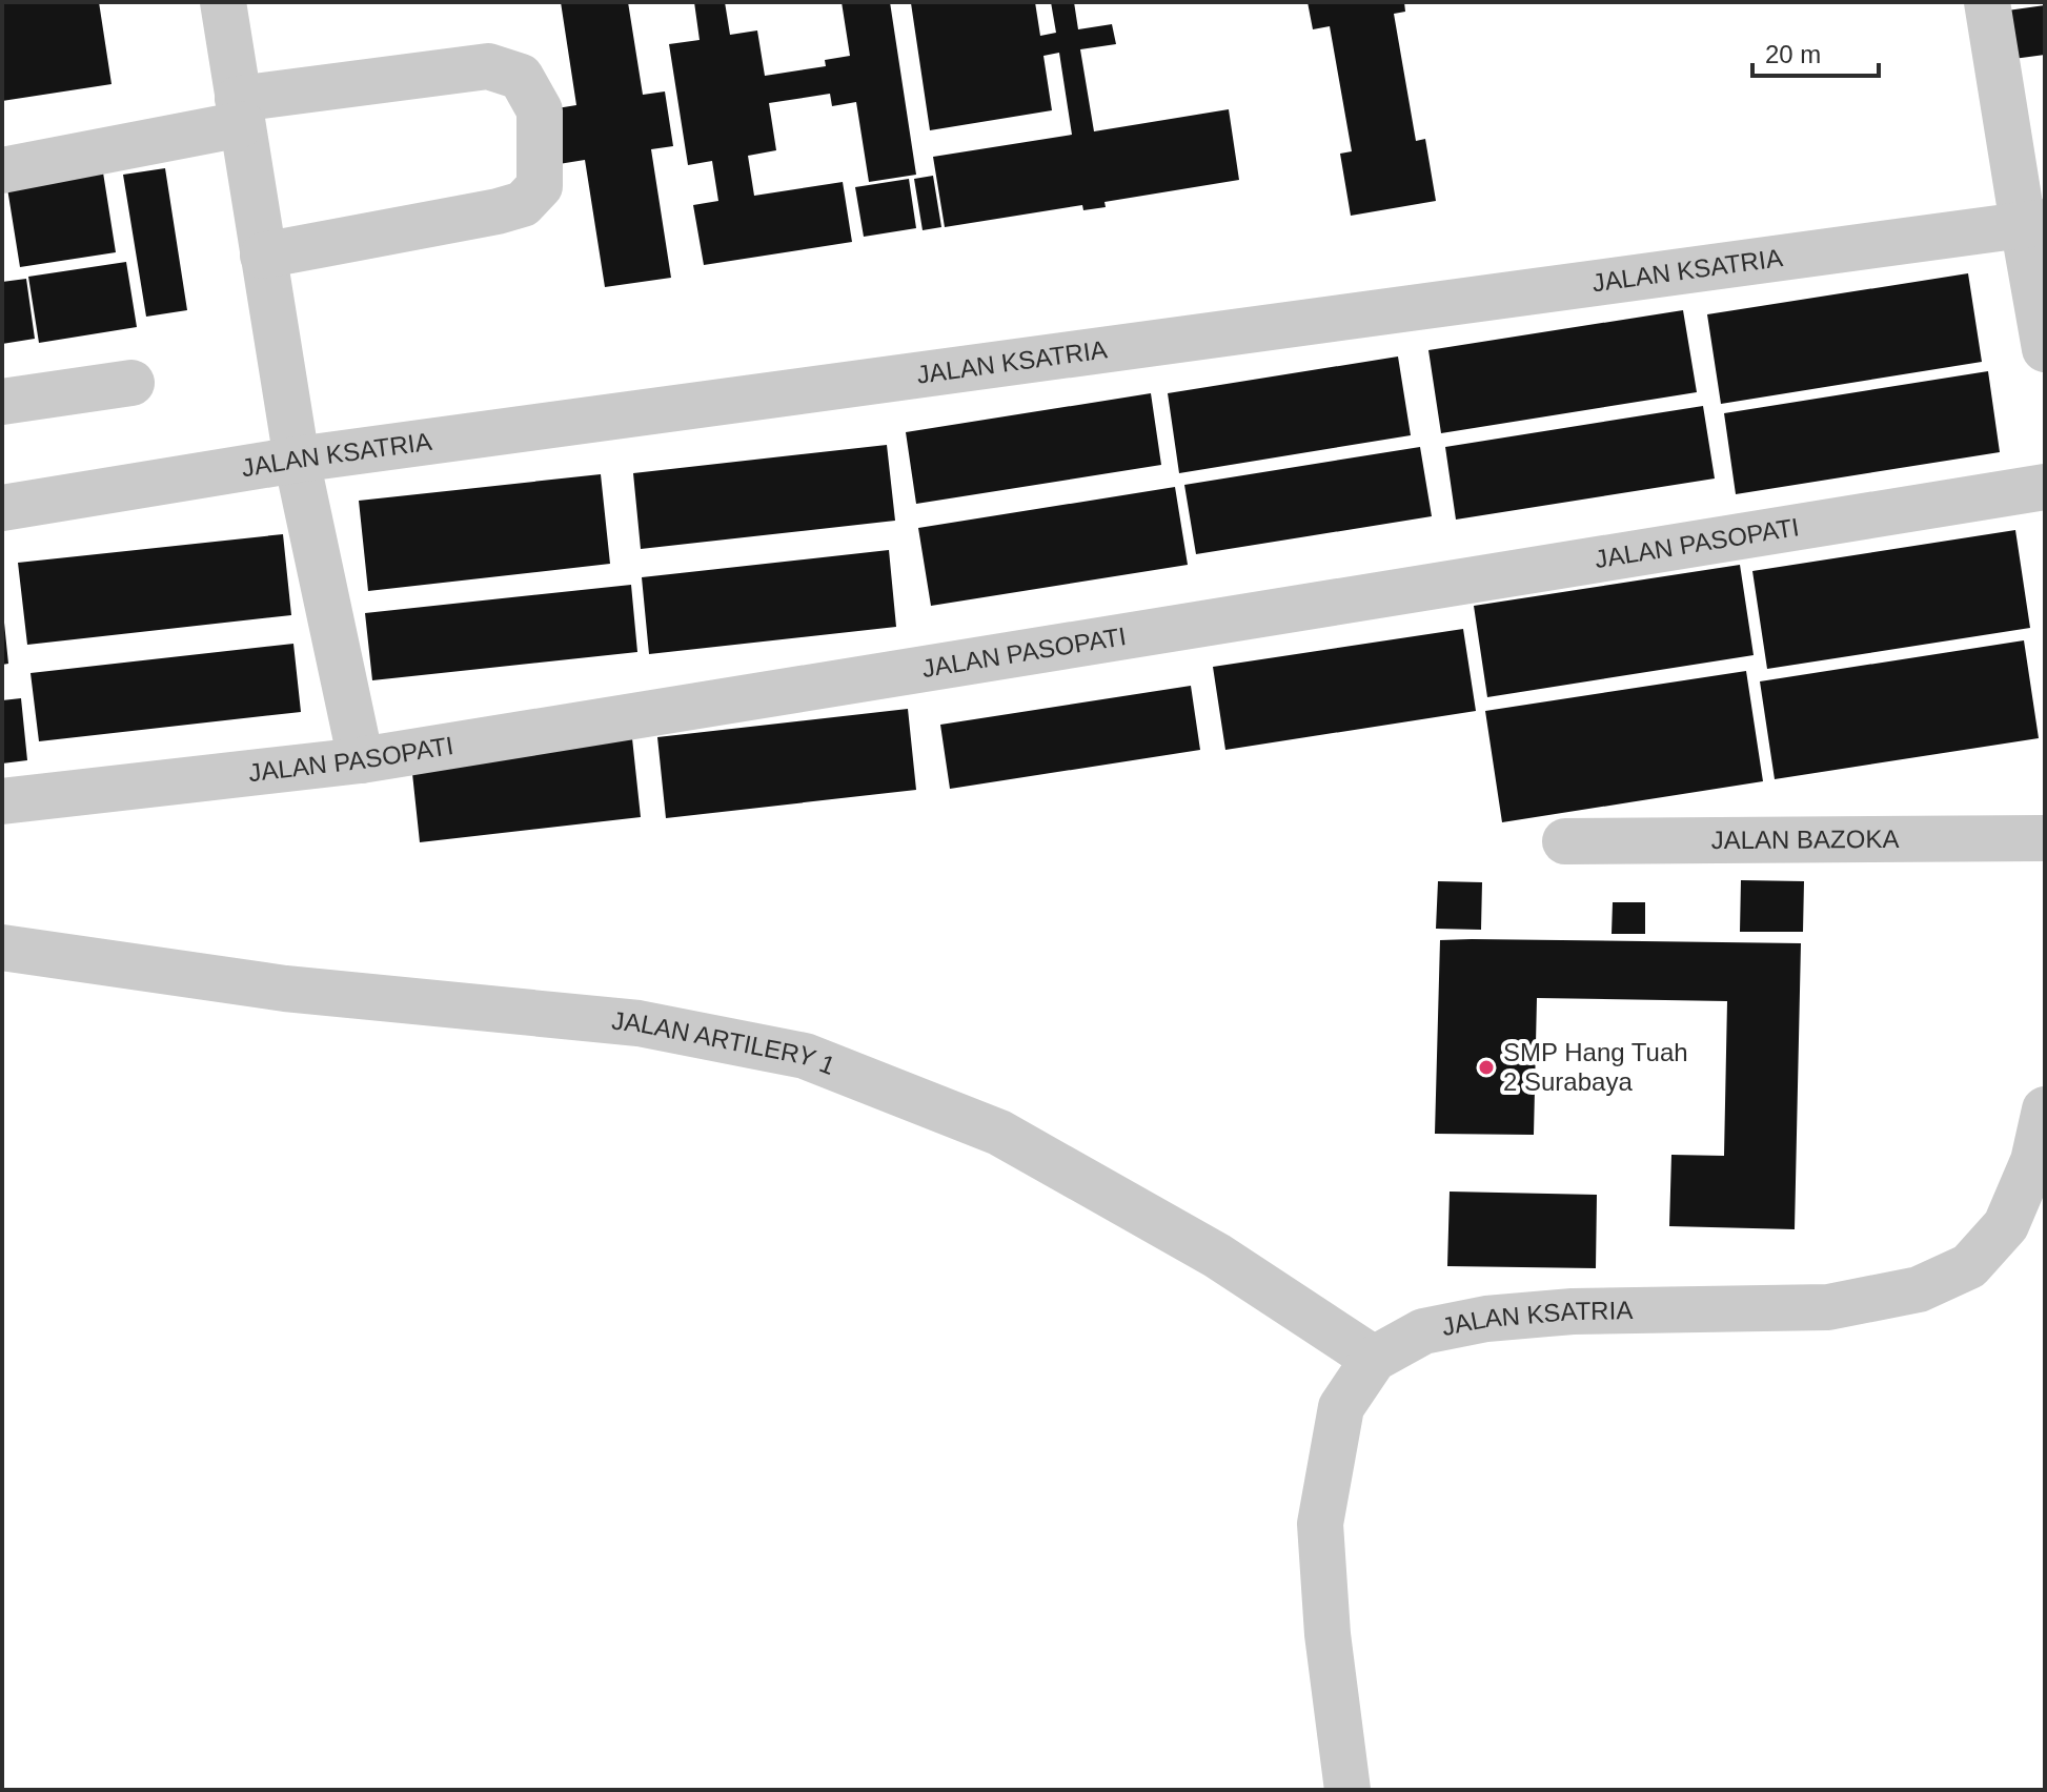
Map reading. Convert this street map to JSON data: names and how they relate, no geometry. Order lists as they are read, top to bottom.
{
  "streets": {
    "street": [
      "JALAN KSATRIA",
      "JALAN PASOPATI",
      "JALAN BAZOKA",
      "JALAN ARTILERY 1"
    ]
  },
  "crossings": [
    ["JALAN KSATRIA", "JALAN ARTILERY 1"]
  ],
  "places": ["SMP Hang Tuah 2 Surabaya"],
  "scale_bar": "20 m"
}
